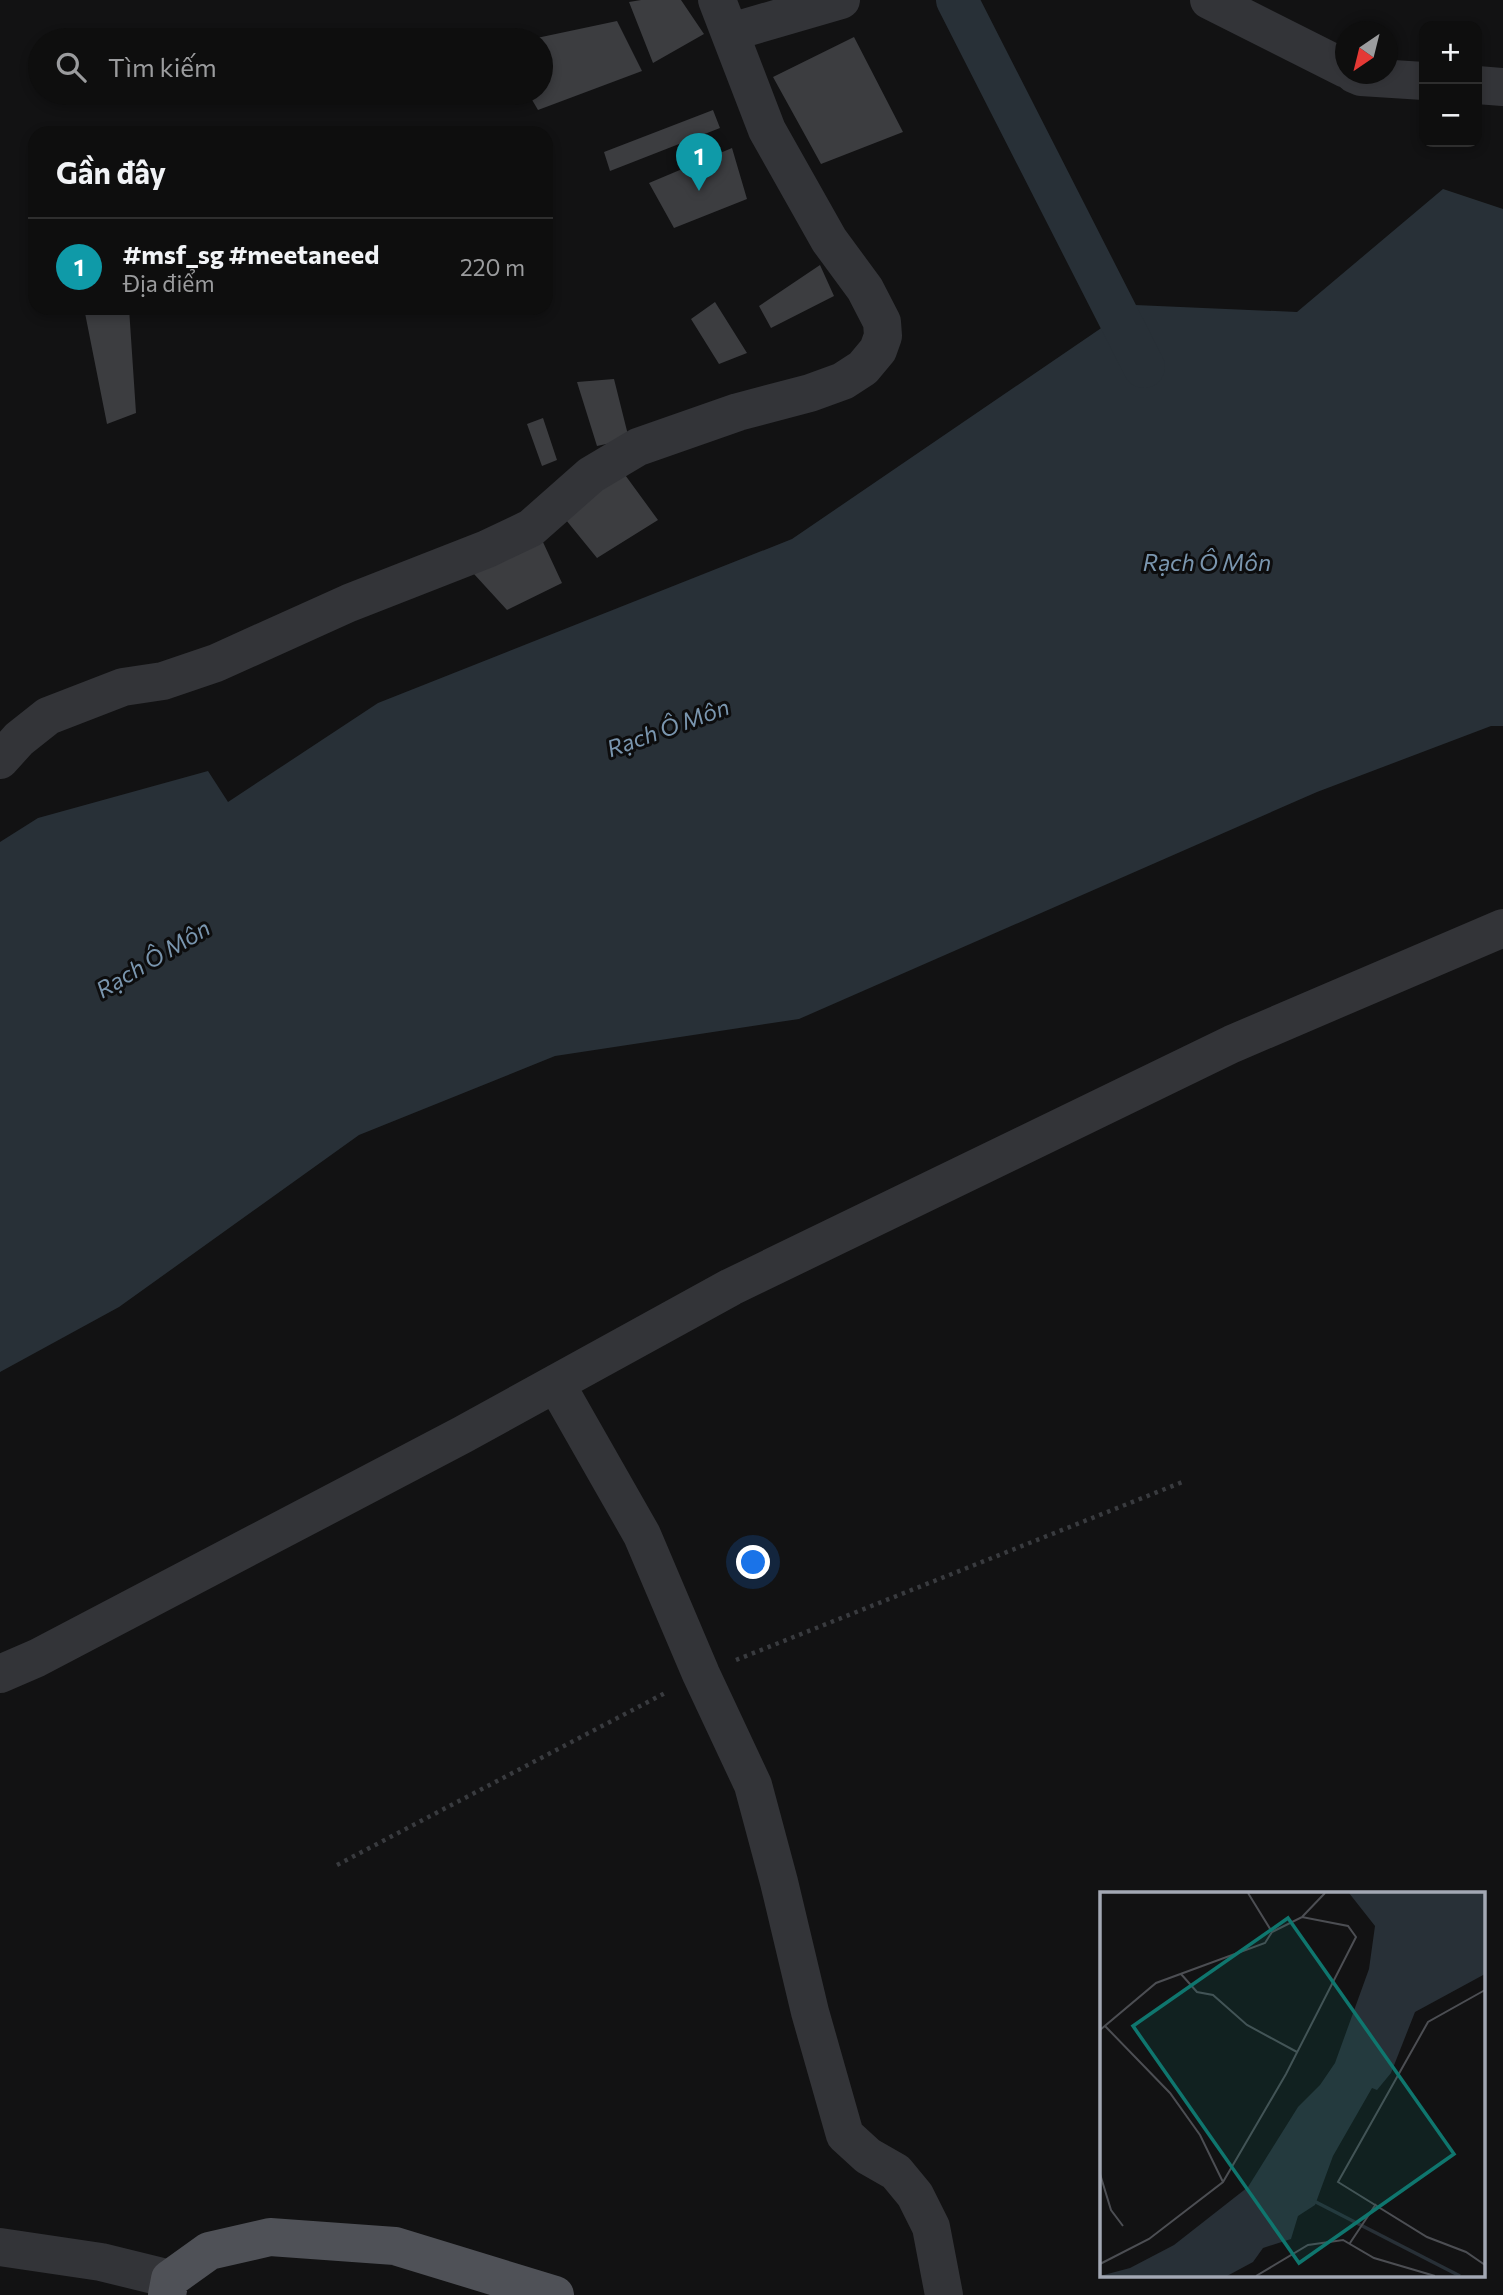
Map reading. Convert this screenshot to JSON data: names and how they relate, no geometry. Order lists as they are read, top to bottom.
{
  "water": ["Rạch Ô Môn"],
  "north": "bottom left",
  "page": {
    "map_buttons": ["+", "−"],
    "search": "Tìm kiếm",
    "heading": "Gần đây",
    "pins": "1",
    "list": [
      {
        "mark": "1",
        "name": "#msf_sg #meetaneed",
        "note": "Địa điểm",
        "value": "220 m"
      }
    ]
  }
}
